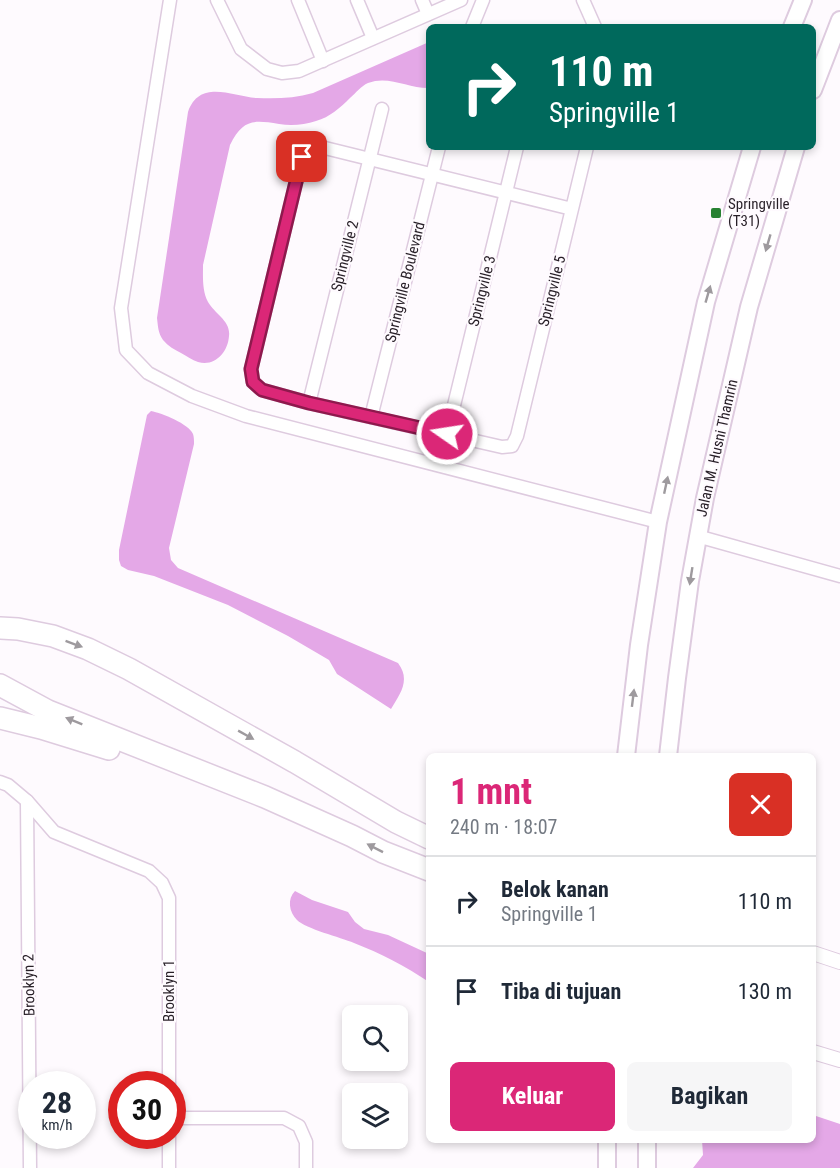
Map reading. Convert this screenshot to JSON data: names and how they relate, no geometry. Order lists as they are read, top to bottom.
{
  "streets": {
    "main road": ["Jalan M. Husni Thamrin"],
    "street": [
      "Springville 2",
      "Springville Boulevard",
      "Springville 3",
      "Springville 5",
      "Brooklyn 2",
      "Brooklyn 1"
    ]
  },
  "crossings": [
    ["Springville 3", "Springville 5"],
    ["Brooklyn 2", "Brooklyn 1"]
  ],
  "places": {
    "transit": ["Springville (T31)"]
  },
  "page": {
    "turn": ["110 m", "Springville 1"],
    "heading": ["1 mnt", "240 m · 18:07"],
    "list": [
      {
        "name": "Belok kanan",
        "note": "Springville 1",
        "value": "110 m"
      },
      {
        "name": "Tiba di tujuan",
        "value": "130 m"
      }
    ],
    "buttons": ["Keluar", "Bagikan"],
    "speed": "28 km/h",
    "limit": "30"
  }
}
